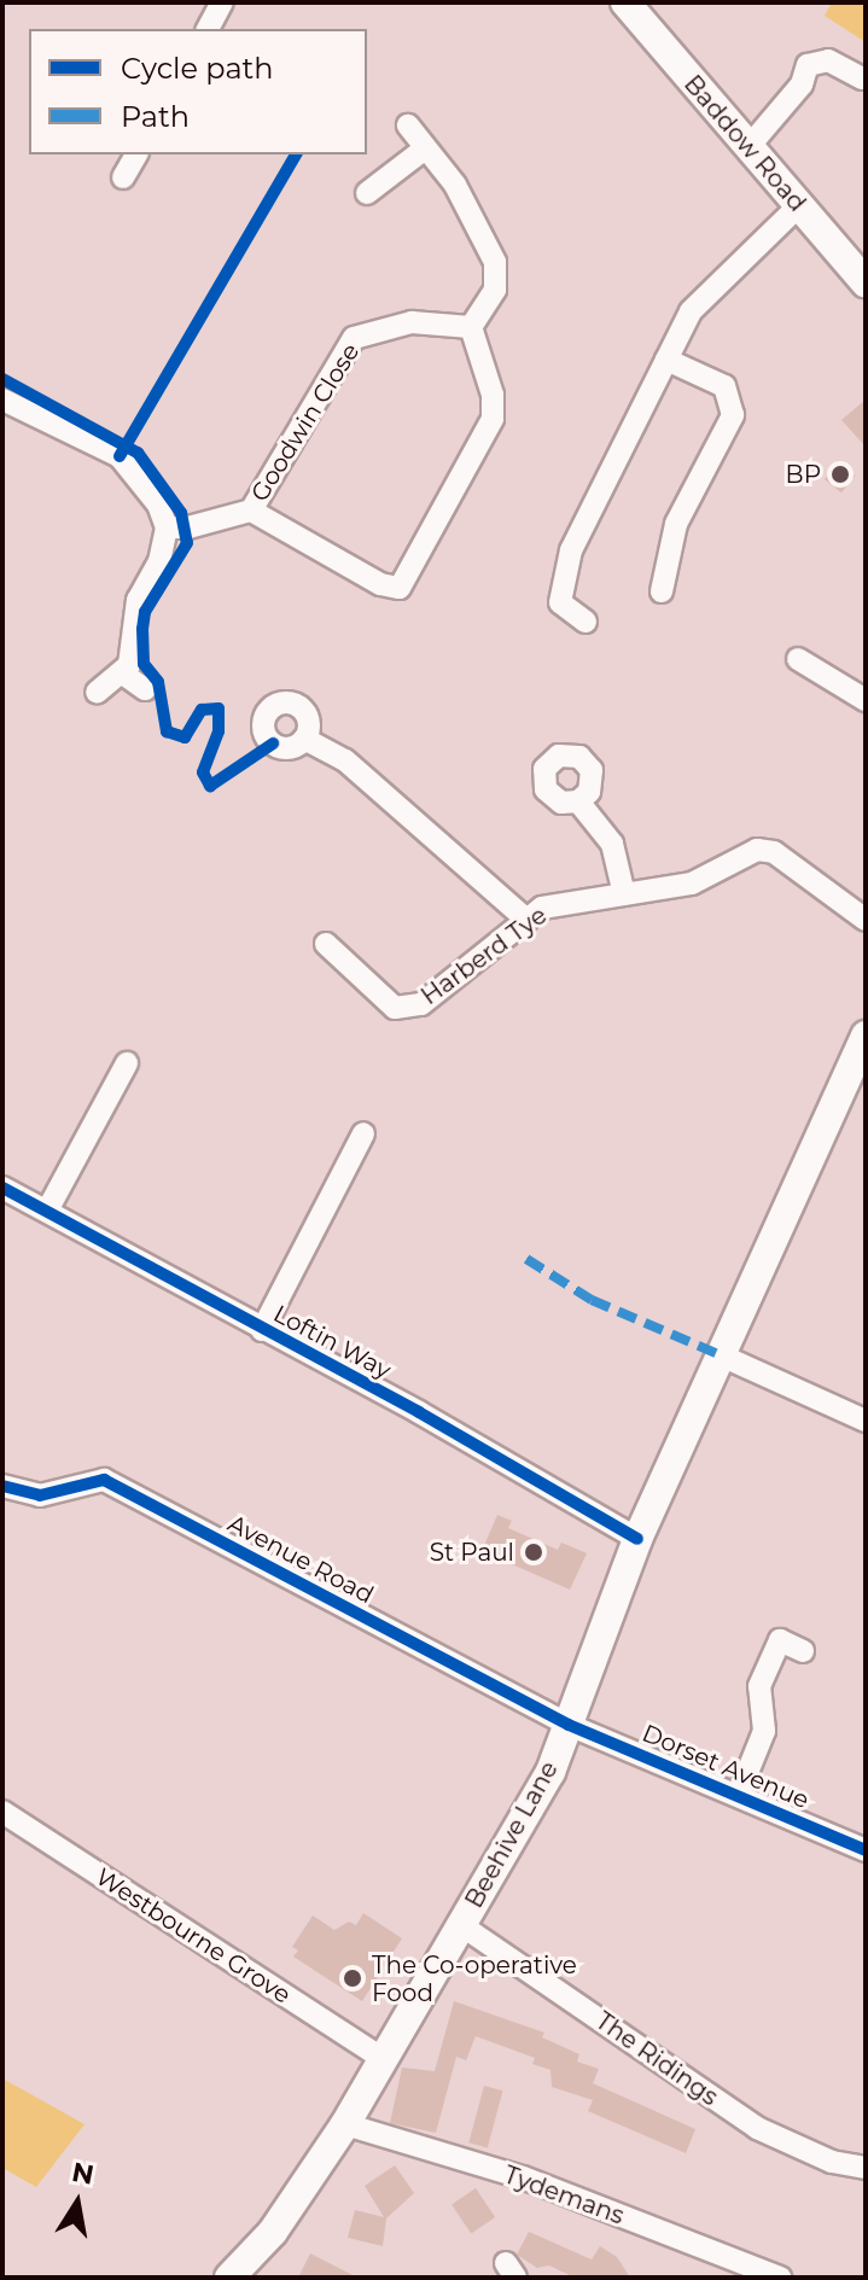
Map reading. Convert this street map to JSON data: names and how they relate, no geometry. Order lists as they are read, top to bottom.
{
  "streets": {
    "main road": ["Baddow Road", "Beehive Lane"],
    "street": [
      "Goodwin Close",
      "Harberd Tye",
      "Loftin Way",
      "Avenue Road",
      "Dorset Avenue",
      "Westbourne Grove",
      "The Ridings",
      "Tydemans"
    ]
  },
  "crossings": [
    ["Loftin Way", "Beehive Lane"],
    ["Avenue Road", "Dorset Avenue"],
    ["Avenue Road", "Beehive Lane"],
    ["Dorset Avenue", "Beehive Lane"],
    ["Beehive Lane", "Westbourne Grove"],
    ["Beehive Lane", "The Ridings"],
    ["Beehive Lane", "Tydemans"]
  ],
  "places": ["BP", "St Paul", "The Co-operative Food"],
  "legend": ["Cycle path", "Path"],
  "north": "top"
}
